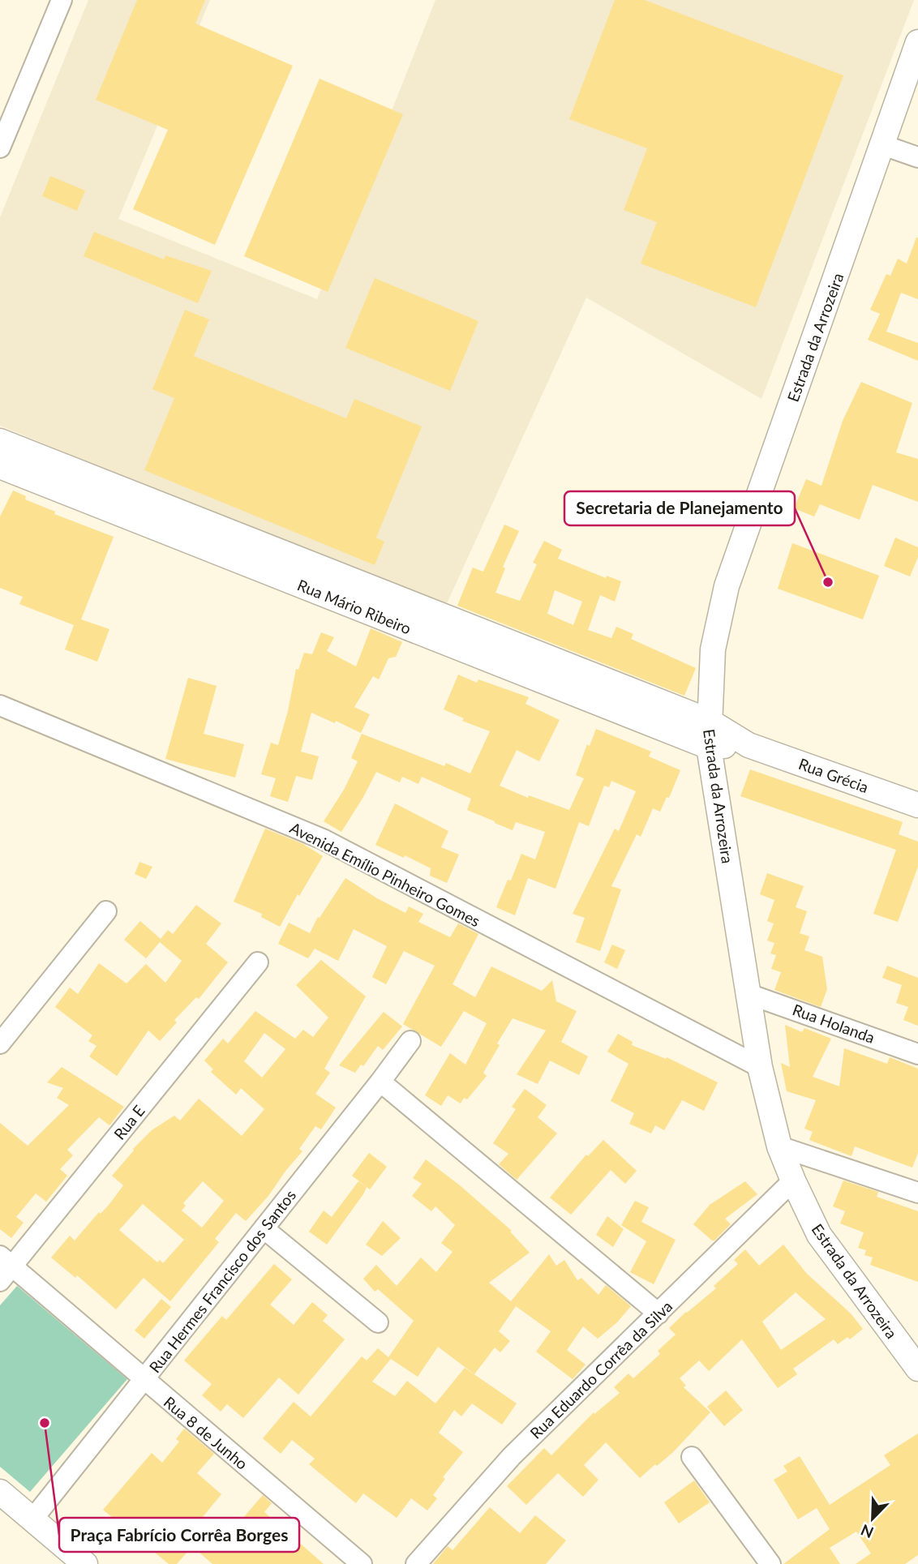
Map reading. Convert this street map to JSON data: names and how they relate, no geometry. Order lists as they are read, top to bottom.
{
  "streets": {
    "main road": ["Estrada da Arrozeira", "Rua Mário Ribeiro", "Rua Grécia"],
    "street": [
      "Avenida Emílio Pinheiro Gomes",
      "Rua Holanda",
      "Rua E",
      "Rua Hermes Francisco dos Santos",
      "Rua Eduardo Corrêa da Silva",
      "Rua 8 de Junho"
    ]
  },
  "crossings": [
    ["Estrada da Arrozeira", "Rua Mário Ribeiro"],
    ["Estrada da Arrozeira", "Rua Grécia"],
    ["Estrada da Arrozeira", "Avenida Emílio Pinheiro Gomes"],
    ["Estrada da Arrozeira", "Rua Holanda"],
    ["Estrada da Arrozeira", "Rua Eduardo Corrêa da Silva"],
    ["Rua Mário Ribeiro", "Rua Grécia"],
    ["Rua E", "Rua 8 de Junho"],
    ["Rua Hermes Francisco dos Santos", "Rua 8 de Junho"]
  ],
  "places": ["Secretaria de Planejamento", "Praça Fabrício Corrêa Borges"],
  "north": "bottom left"
}
